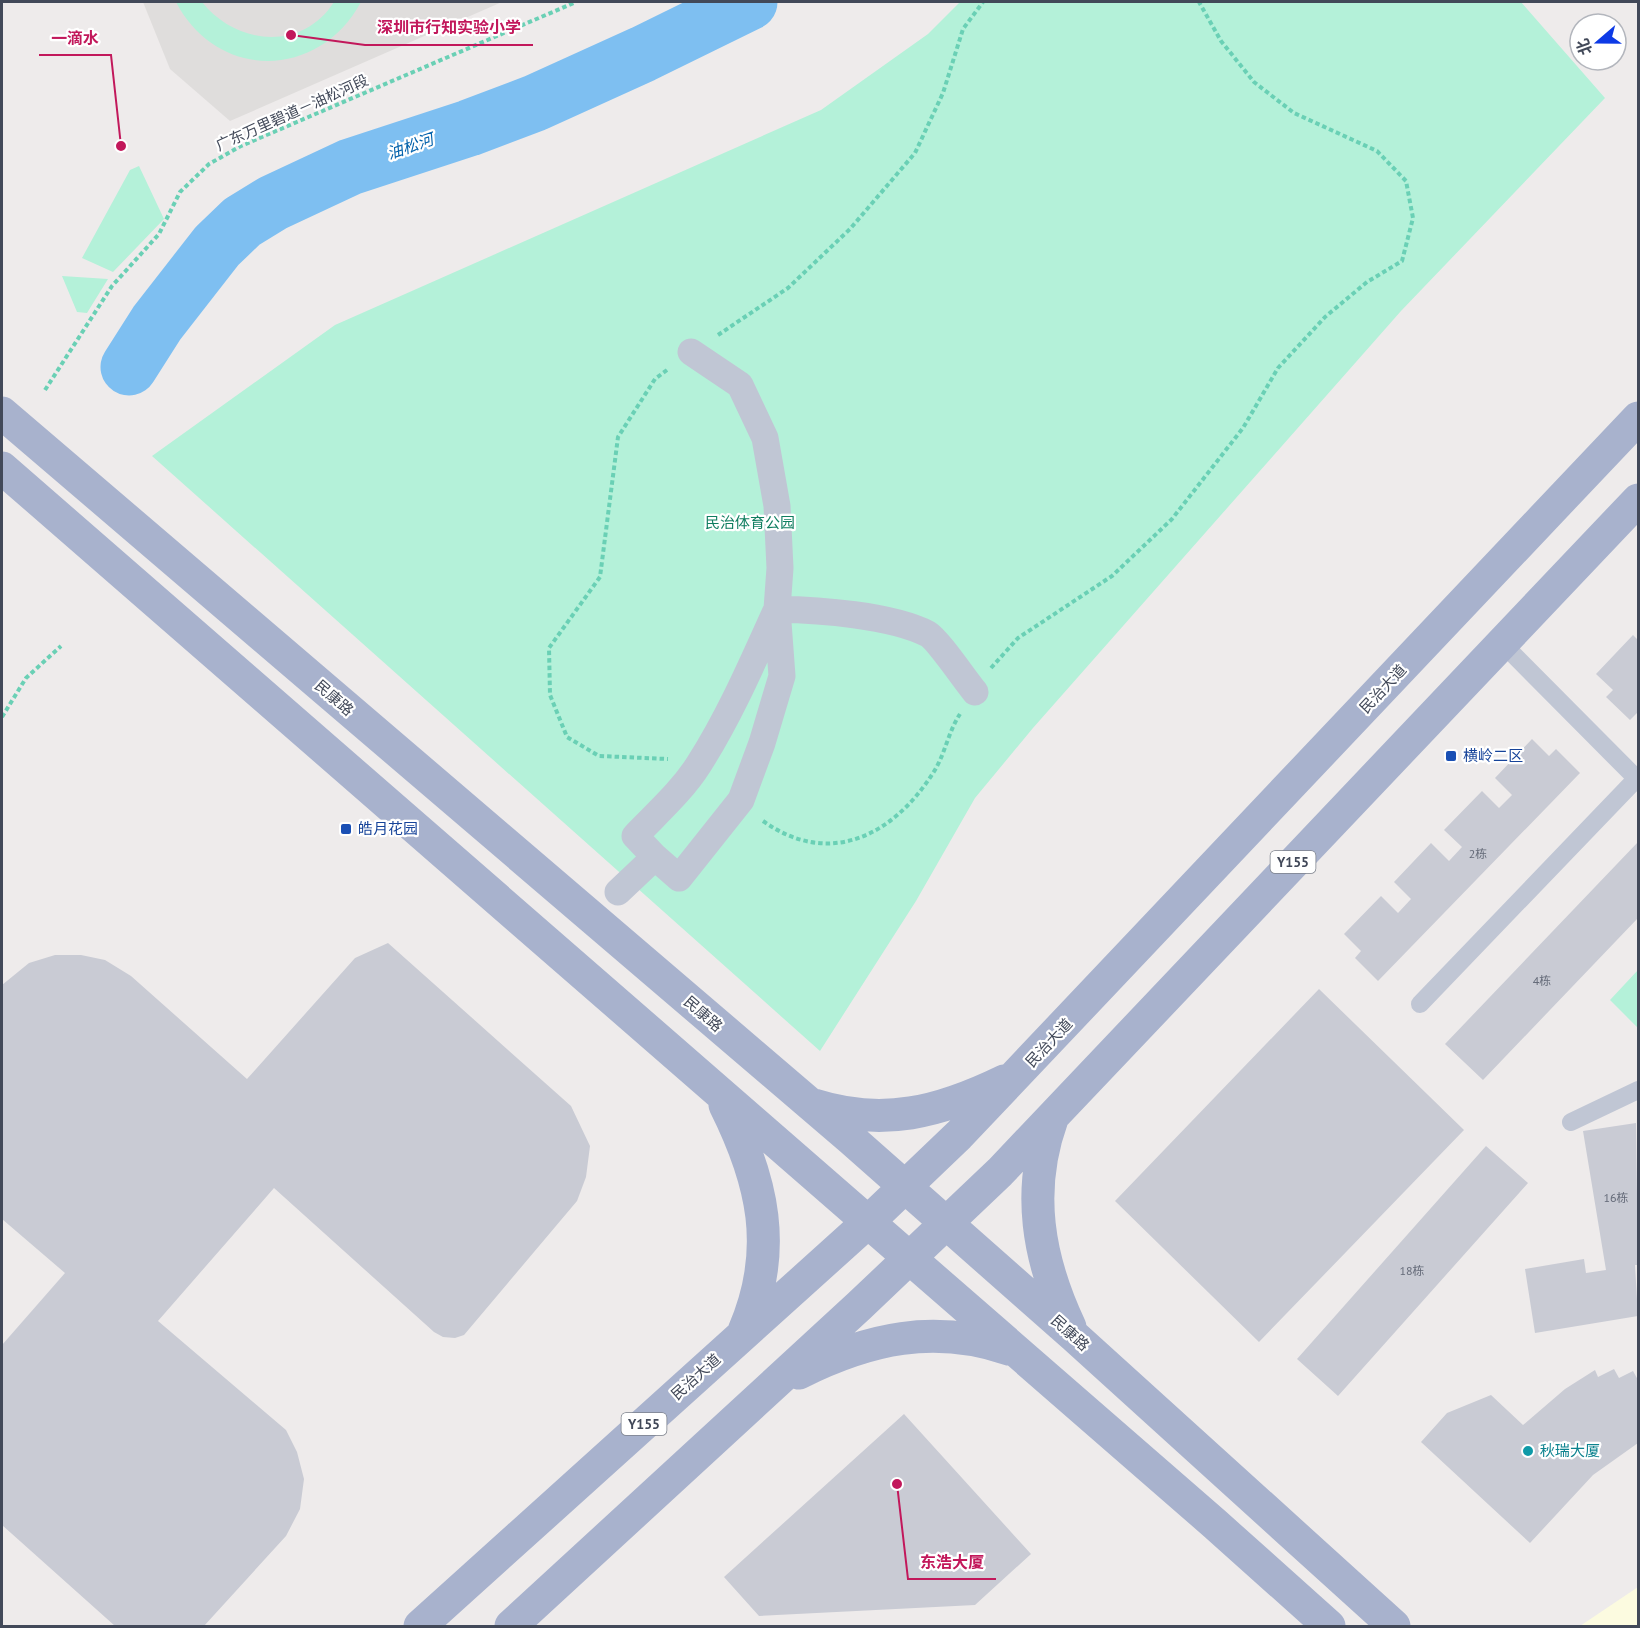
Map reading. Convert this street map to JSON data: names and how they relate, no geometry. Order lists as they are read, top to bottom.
{
  "streets": {
    "main road": ["民治大道", "民康路", "Y155"],
    "path": ["广东万里碧道－油松河段"]
  },
  "crossings": [
    ["民治大道", "民康路"],
    ["民康路", "Y155"]
  ],
  "water": ["油松河"],
  "parks": ["民治体育公园"],
  "places": {
    "other": [
      "深圳市行知实验小学",
      "一滴水",
      "秋瑞大厦",
      "东浩大厦"
    ],
    "transit": ["横岭二区", "皓月花园"]
  },
  "house_numbers": [
    "2栋",
    "4栋",
    "16栋",
    "18栋"
  ],
  "north": "left"
}
